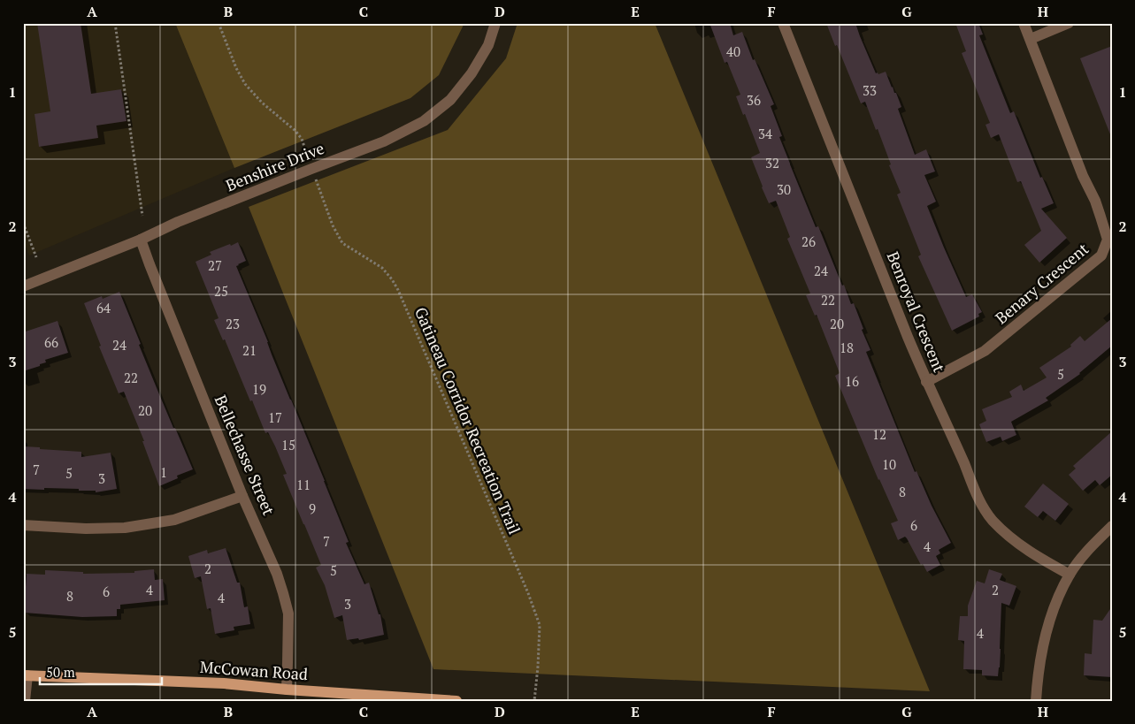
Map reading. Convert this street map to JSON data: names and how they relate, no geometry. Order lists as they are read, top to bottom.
{
  "streets": {
    "main road": ["McCowan Road"],
    "street": [
      "Benshire Drive",
      "Benary Crescent",
      "Benroyal Crescent",
      "Bellechasse Street"
    ],
    "path": ["Gatineau Corridor Recreation Trail"]
  },
  "crossings": [
    ["Benshire Drive", "Bellechasse Street"],
    ["Benary Crescent", "Benroyal Crescent"],
    ["Bellechasse Street", "McCowan Road"]
  ],
  "house_numbers": [
    "40",
    "33",
    "36",
    "34",
    "32",
    "30",
    "26",
    "27",
    "24",
    "25",
    "22",
    "64",
    "23",
    "20",
    "66",
    "24",
    "18",
    "21",
    "5",
    "22",
    "16",
    "19",
    "20",
    "17",
    "12",
    "15",
    "10",
    "7",
    "1",
    "5",
    "3",
    "11",
    "8",
    "9",
    "6",
    "7",
    "4",
    "2",
    "5",
    "4",
    "2",
    "6",
    "8",
    "4",
    "3",
    "4"
  ],
  "scale_bar": "50 m",
  "grid": {
    "columns": [
      "A",
      "B",
      "C",
      "D",
      "E",
      "F",
      "G",
      "H"
    ],
    "rows": [
      "1",
      "2",
      "3",
      "4",
      "5"
    ]
  }
}
